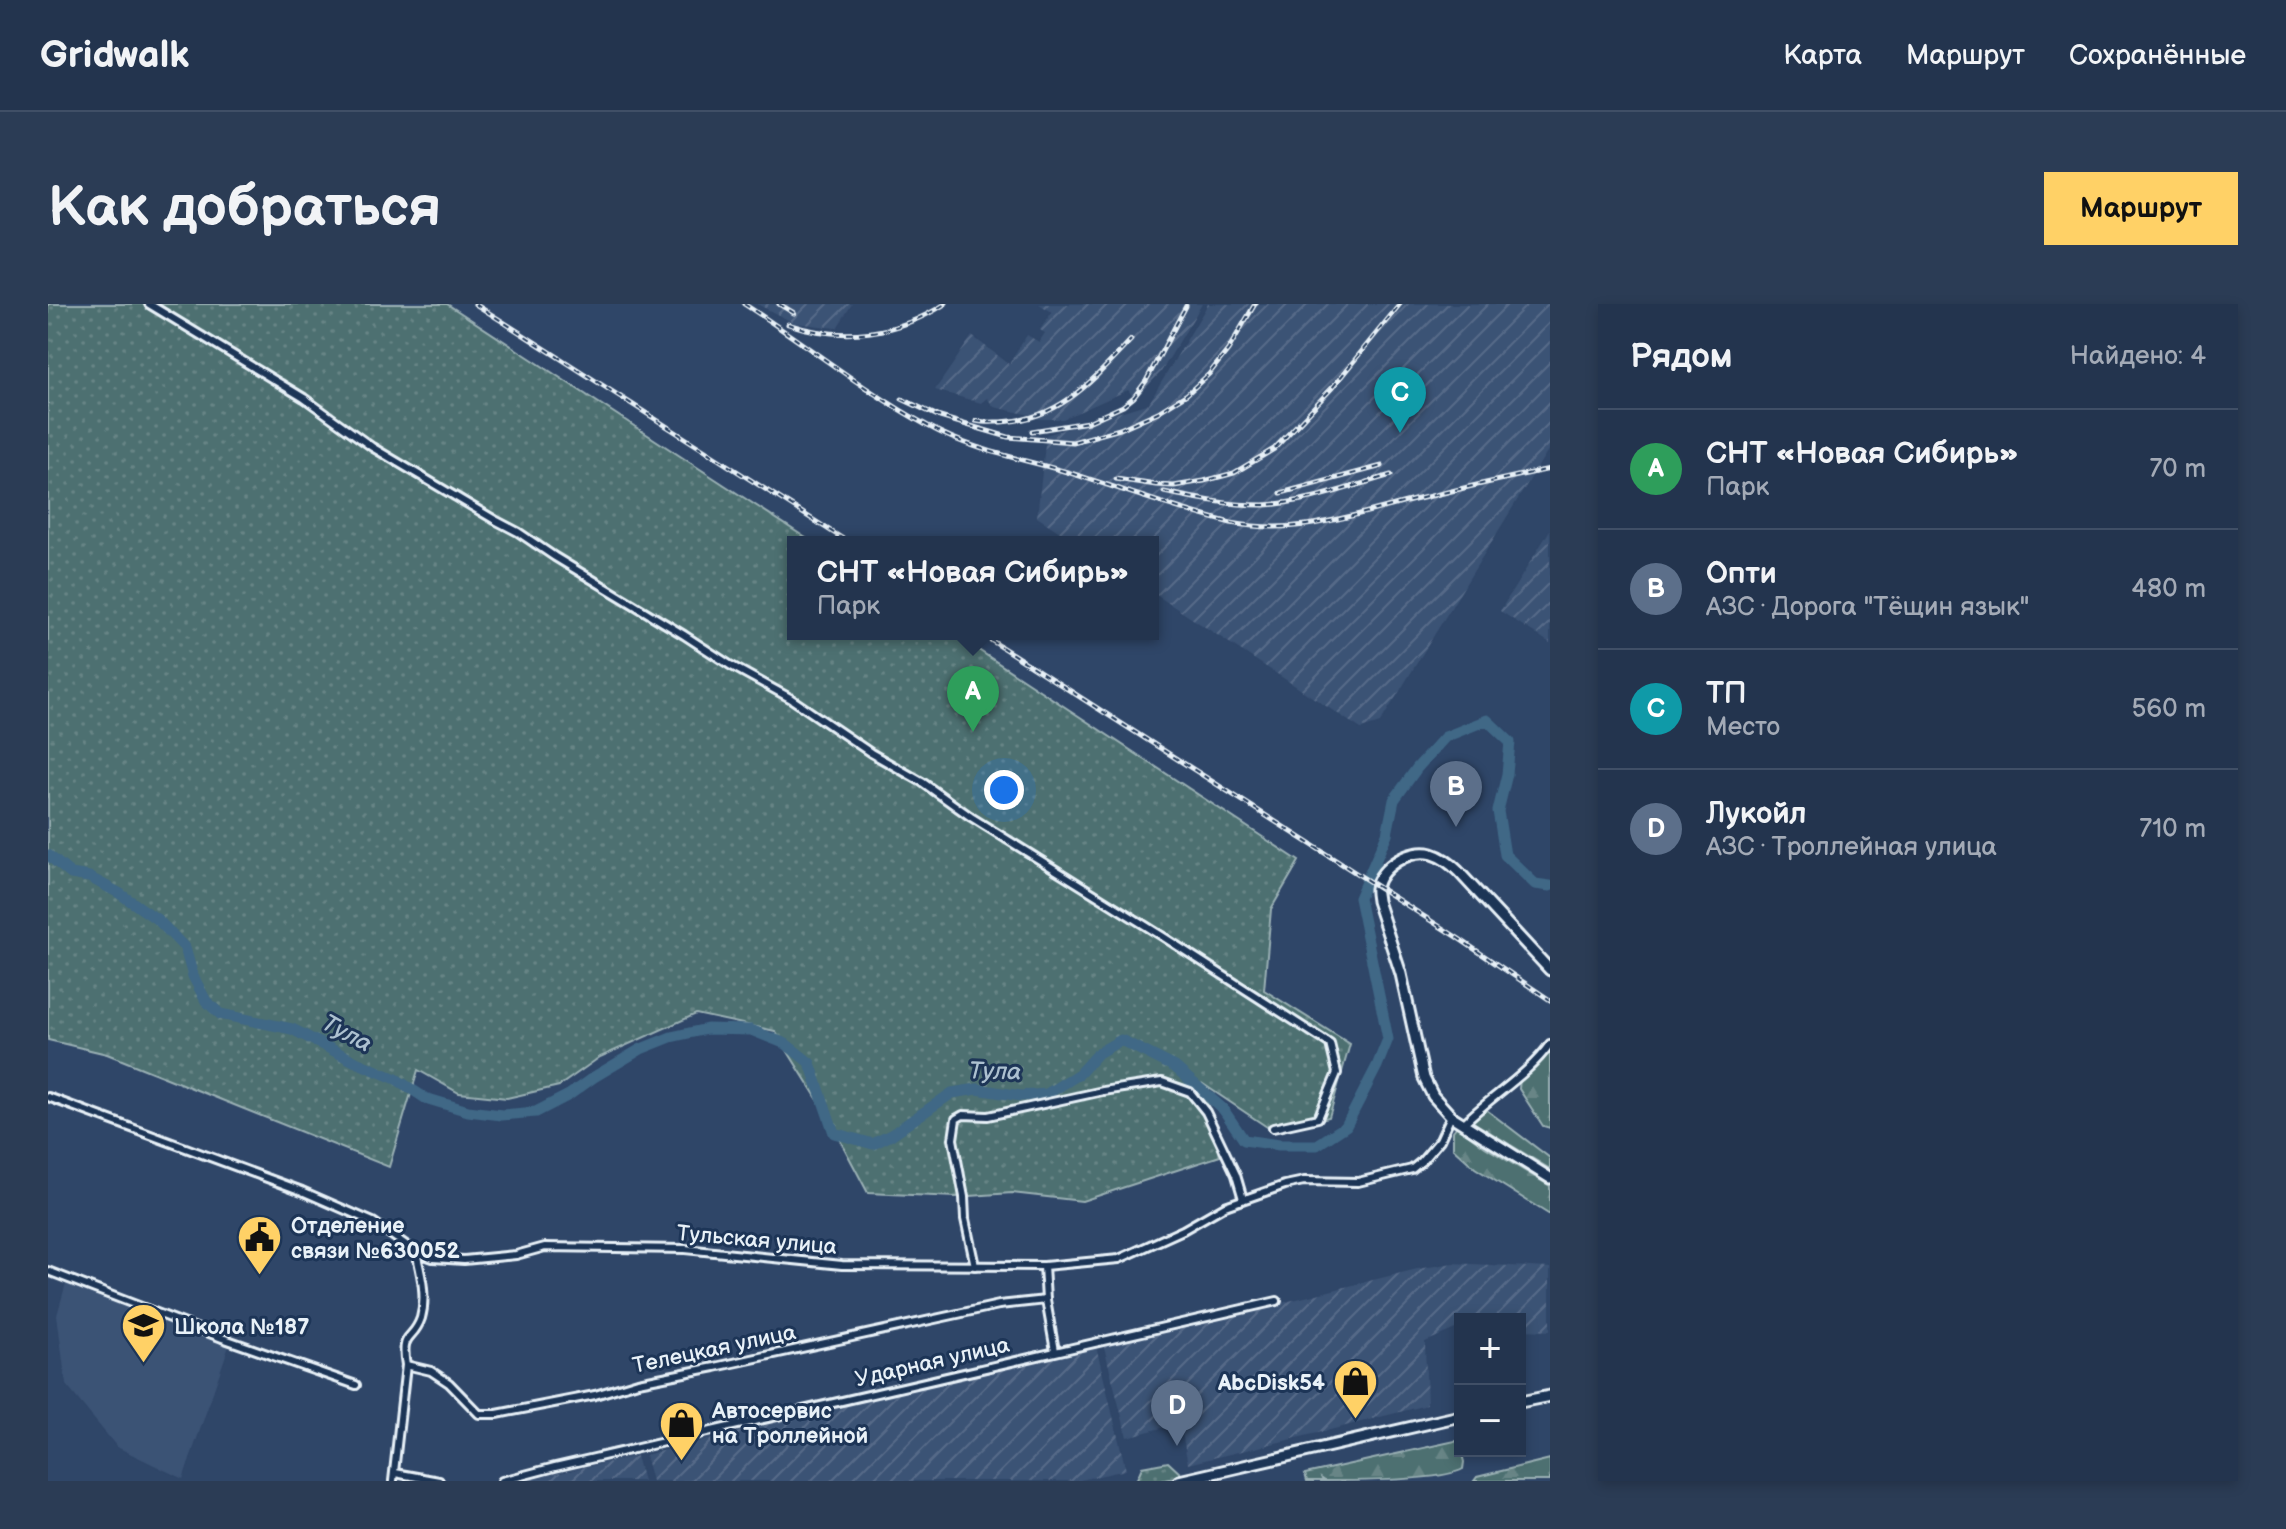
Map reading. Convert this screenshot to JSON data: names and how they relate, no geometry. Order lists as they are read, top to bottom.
{
  "streets": {
    "street": ["Тульская улица", "Телецкая улица", "Ударная улица"]
  },
  "water": ["Тула"],
  "places": {
    "public building": ["Отделение связи №630052"],
    "school or university": ["Школа №187"],
    "shop": ["AbcDisk54", "Автосервис на Троллейной"]
  },
  "page": {
    "header": "Gridwalk",
    "nav": ["Карта", "Маршрут", "Сохранённые"],
    "buttons": "Маршрут",
    "title": "Как добраться",
    "heading": ["Рядом", "Найдено: 4"],
    "pins": [
      "C",
      "A",
      "B",
      "D"
    ],
    "list": [
      {
        "mark": "A",
        "name": "СНТ «Новая Сибирь»",
        "note": "Парк",
        "value": "70 m"
      },
      {
        "mark": "B",
        "name": "Опти",
        "note": "АЗС · Дорога \"Тёщин язык\"",
        "value": "480 m"
      },
      {
        "mark": "C",
        "name": "ТП",
        "note": "Место",
        "value": "560 m"
      },
      {
        "mark": "D",
        "name": "Лукойл",
        "note": "АЗС · Троллейная улица",
        "value": "710 m"
      }
    ],
    "popup": ["СНТ «Новая Сибирь»", "Парк"],
    "map_buttons": ["+", "−"]
  }
}
